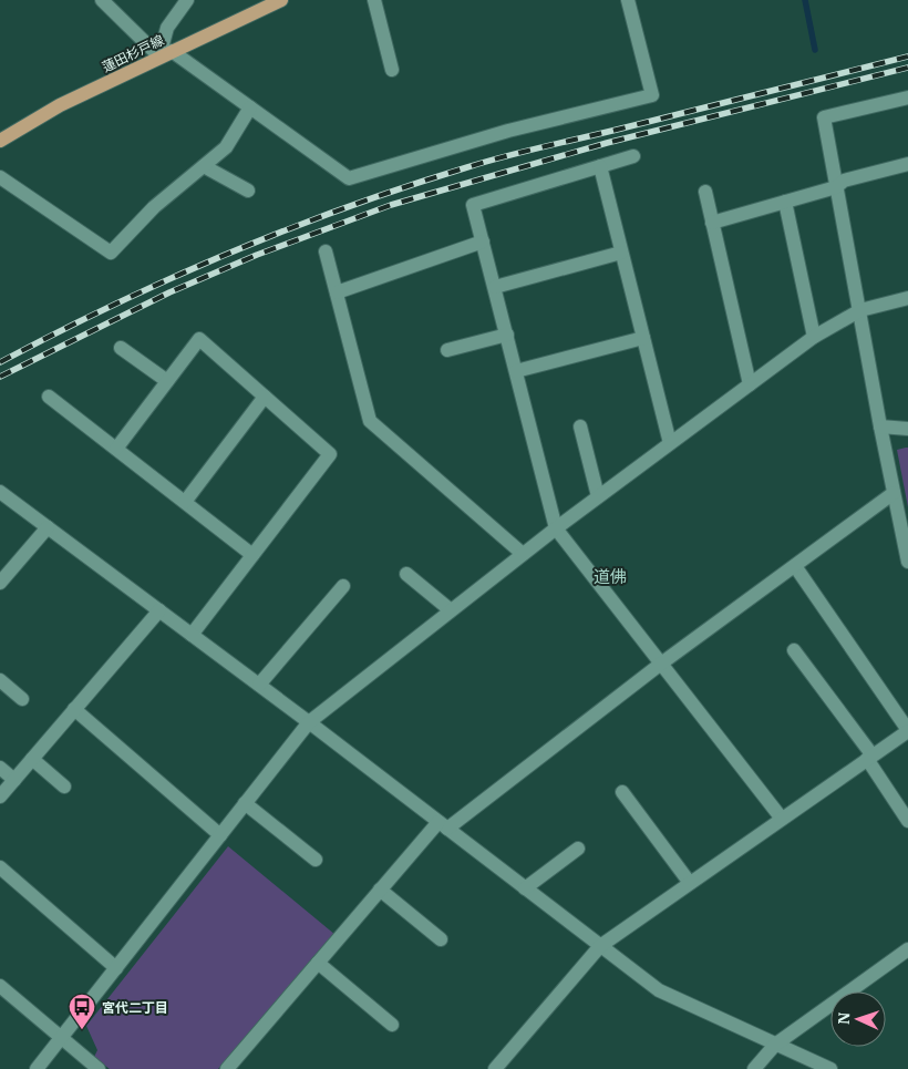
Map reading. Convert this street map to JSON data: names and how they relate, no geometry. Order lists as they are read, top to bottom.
{
  "streets": {
    "main road": ["蓮田杉戸線"]
  },
  "districts": ["道佛"],
  "places": {
    "bus stop": ["宮代二丁目"]
  },
  "north": "left"
}
